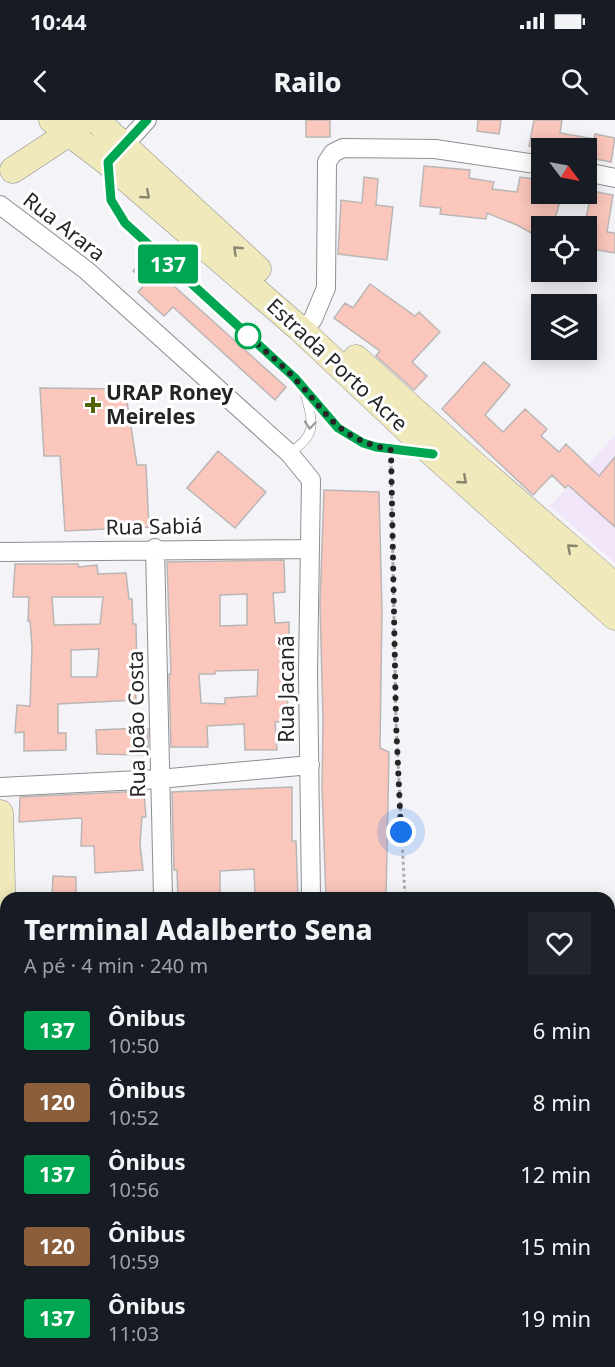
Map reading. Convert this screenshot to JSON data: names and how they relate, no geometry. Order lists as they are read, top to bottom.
{
  "streets": {
    "main road": ["Estrada Porto Acre"],
    "street": [
      "Rua Arara",
      "Rua Sabiá",
      "Rua Jacanã",
      "Rua João Costa"
    ]
  },
  "crossings": [
    ["Rua Arara", "Rua Jacanã"],
    ["Rua Sabiá", "Rua Jacanã"],
    ["Rua Sabiá", "Rua João Costa"]
  ],
  "places": {
    "health": ["URAP Roney Meireles"]
  },
  "lines": ["bus line 137"],
  "north": "bottom right",
  "page": {
    "status": "10:44",
    "header": "Railo",
    "on_map": "137",
    "heading": ["Terminal Adalberto Sena", "A pé · 4 min · 240 m"],
    "list": [
      {
        "mark": "137",
        "name": "Ônibus",
        "note": "10:50",
        "value": "6 min"
      },
      {
        "mark": "120",
        "name": "Ônibus",
        "note": "10:52",
        "value": "8 min"
      },
      {
        "mark": "137",
        "name": "Ônibus",
        "note": "10:56",
        "value": "12 min"
      },
      {
        "mark": "120",
        "name": "Ônibus",
        "note": "10:59",
        "value": "15 min"
      },
      {
        "mark": "137",
        "name": "Ônibus",
        "note": "11:03",
        "value": "19 min"
      }
    ]
  }
}
